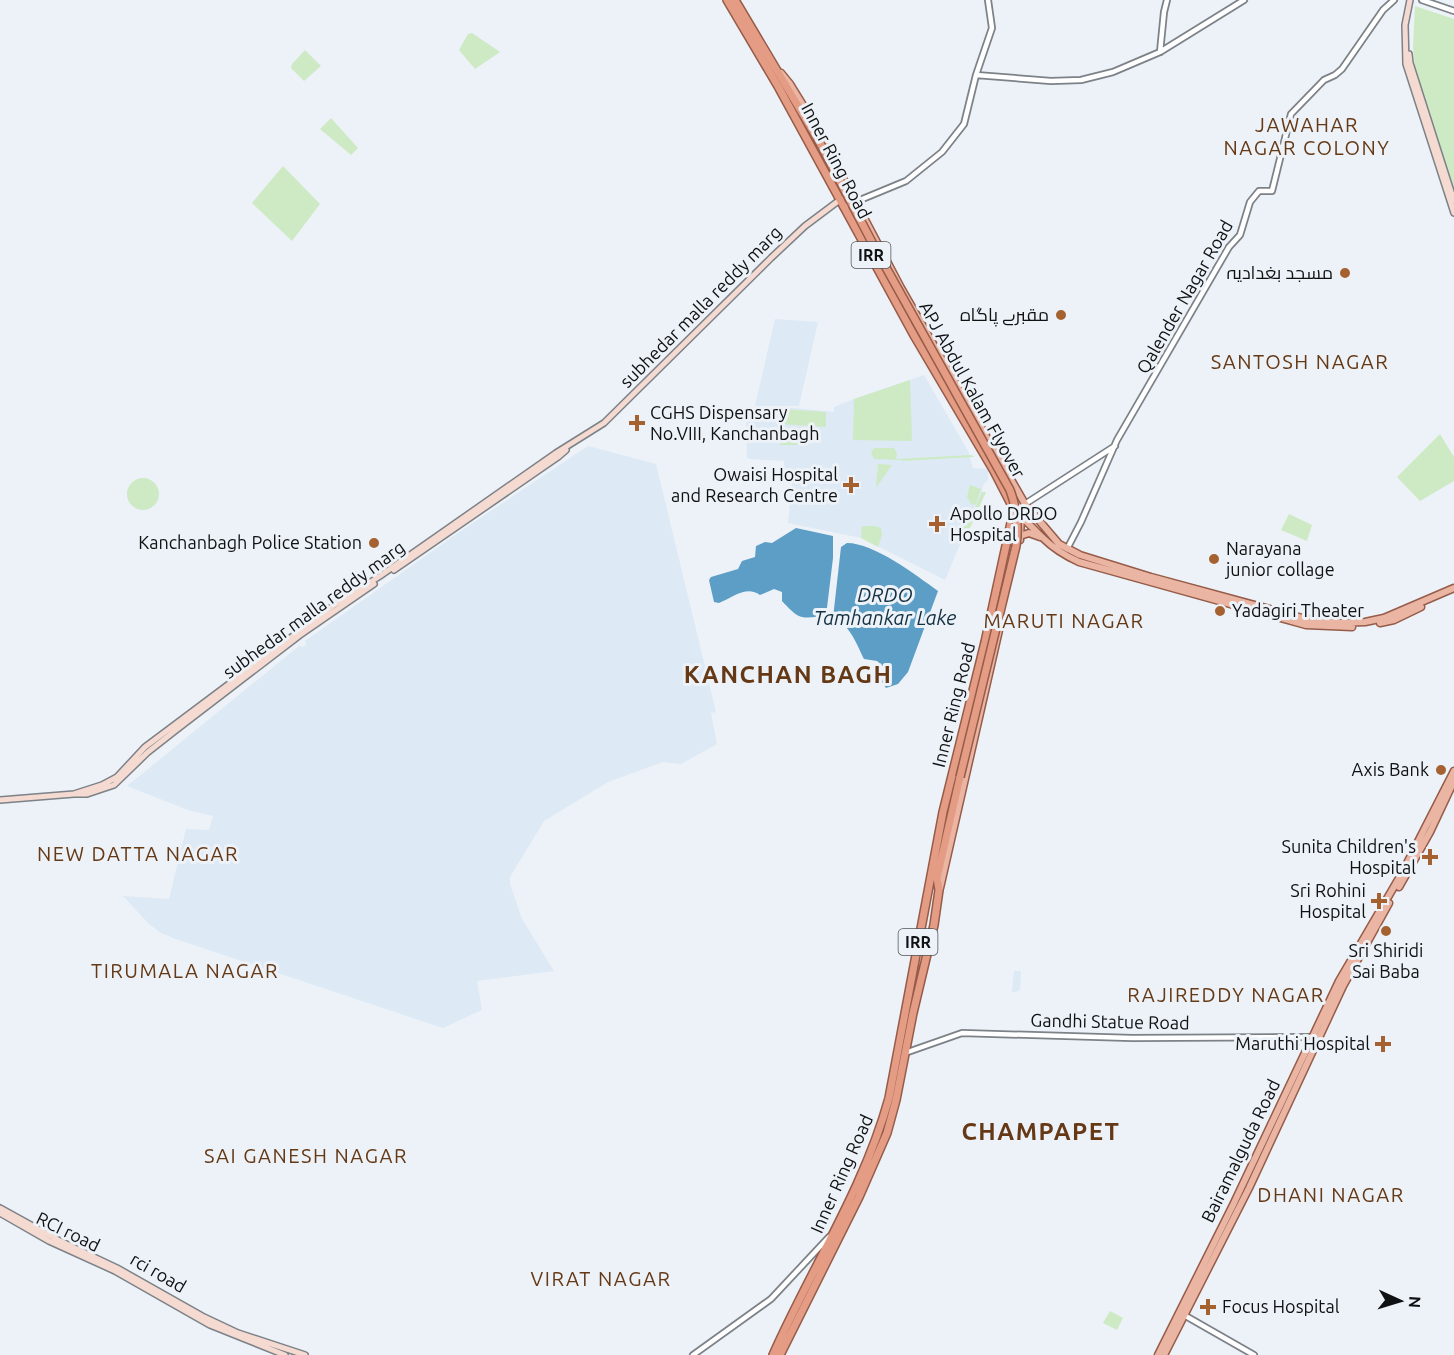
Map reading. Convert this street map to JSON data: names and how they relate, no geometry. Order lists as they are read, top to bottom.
{
  "streets": {
    "highway": ["Inner Ring Road", "IRR", "APJ Abdul Kalam Flyover"],
    "main road": [
      "subhedar malla reddy marg",
      "Bairamalguda Road",
      "RCI road",
      "rci road"
    ],
    "street": ["Qalender Nagar Road", "Gandhi Statue Road"]
  },
  "crossings": [
    ["Inner Ring Road", "Qalender Nagar Road"],
    ["Inner Ring Road", "subhedar malla reddy marg"],
    ["Inner Ring Road", "APJ Abdul Kalam Flyover"],
    ["Inner Ring Road", "Gandhi Statue Road"],
    ["Gandhi Statue Road", "Bairamalguda Road"]
  ],
  "districts": [
    "JAWAHAR NAGAR COLONY",
    "SANTOSH NAGAR",
    "MARUTI NAGAR",
    "KANCHAN BAGH",
    "NEW DATTA NAGAR",
    "TIRUMALA NAGAR",
    "RAJIREDDY NAGAR",
    "CHAMPAPET",
    "SAI GANESH NAGAR",
    "DHANI NAGAR",
    "VIRAT NAGAR"
  ],
  "water": ["DRDO Tamhankar Lake"],
  "places": {
    "other": [
      "مسجد بغدادیہ",
      "مقبرے پاگاہ",
      "Kanchanbagh Police Station",
      "Narayana junior collage",
      "Yadagiri Theater",
      "Axis Bank",
      "Sri Shiridi Sai Baba"
    ],
    "health": [
      "CGHS Dispensary No.VIII, Kanchanbagh",
      "Owaisi Hospital and Research Centre",
      "Apollo DRDO Hospital",
      "Sunita Children's Hospital",
      "Sri Rohini Hospital",
      "Maruthi Hospital",
      "Focus Hospital"
    ]
  },
  "north": "right"
}
